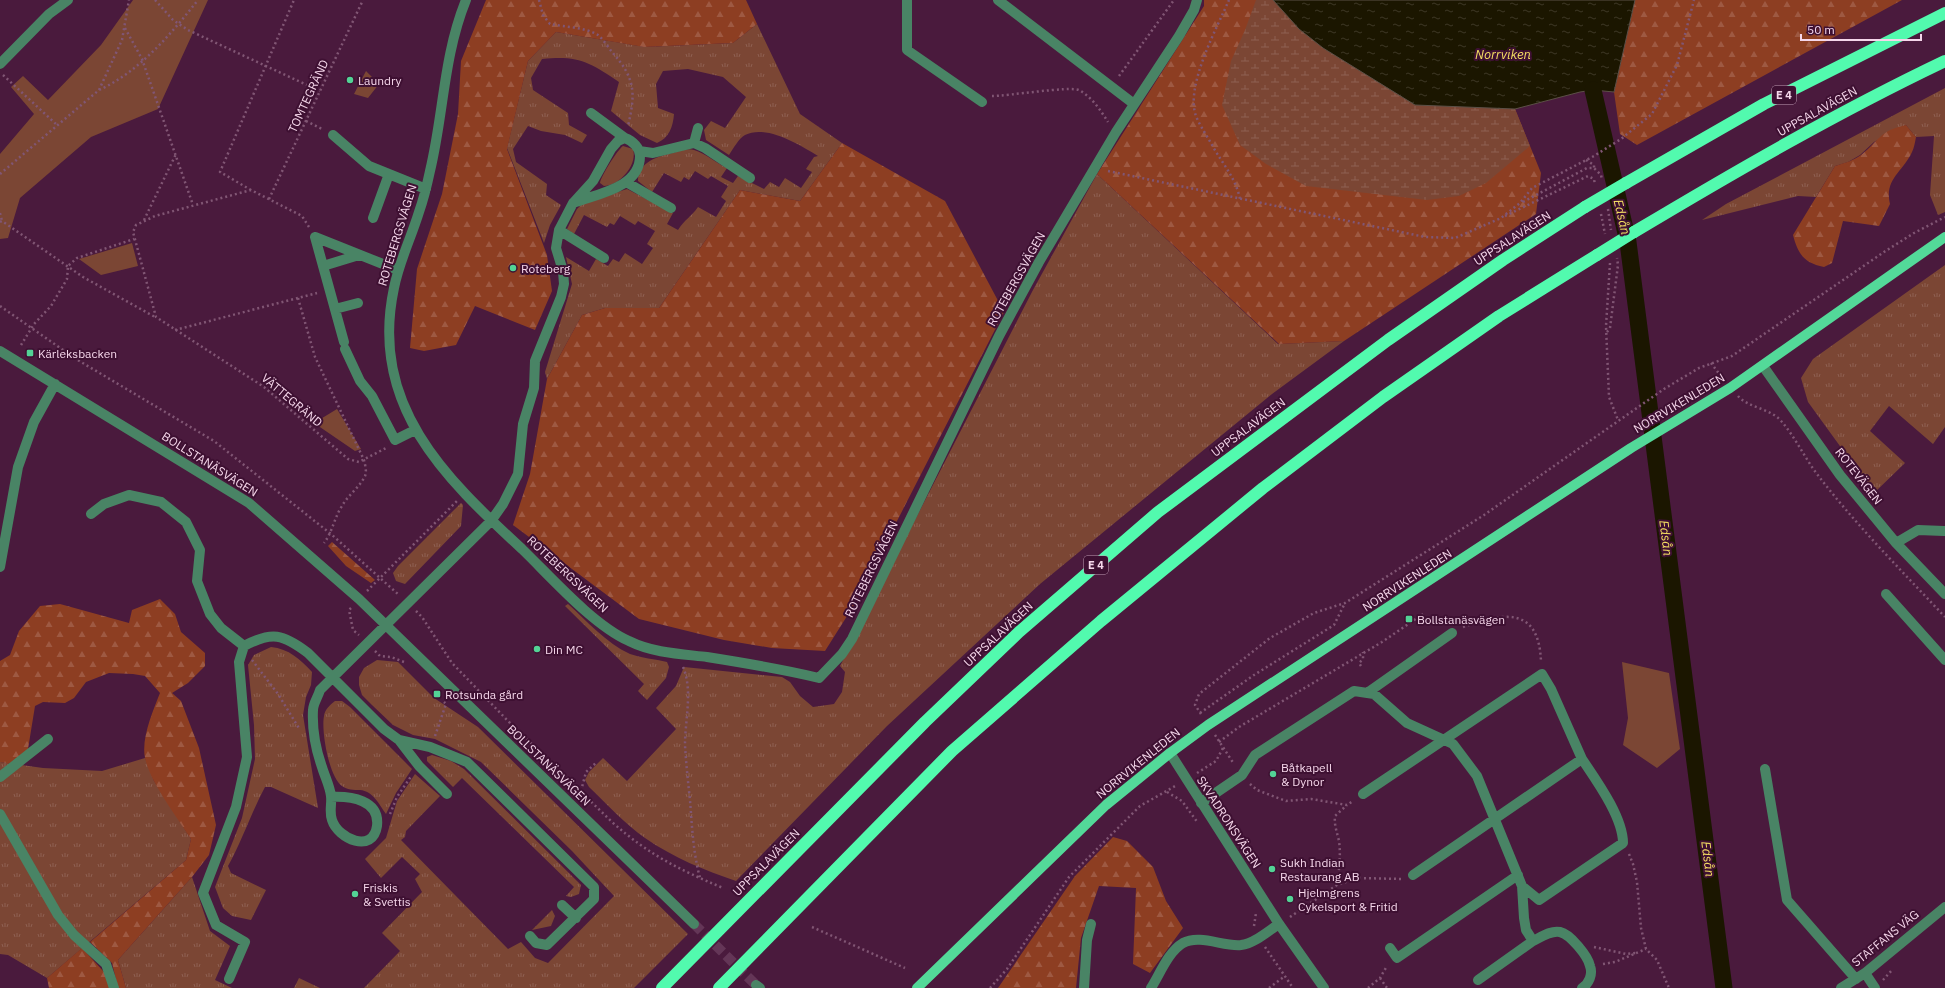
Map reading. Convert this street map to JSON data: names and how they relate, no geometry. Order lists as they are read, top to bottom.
{
  "streets": {
    "highway": ["E 4", "UPPSALAVÄGEN"],
    "main road": ["NORRVIKENLEDEN"],
    "street": [
      "ROTEBERGSVÄGEN",
      "BOLLSTANÄSVÄGEN",
      "ROTEVÄGEN",
      "SKVADRONSVÄGEN",
      "STAFFANS VÄG"
    ],
    "path": ["TOMTEGRÄND", "VÄTTEGRÄND"]
  },
  "crossings": [
    ["NORRVIKENLEDEN", "ROTEVÄGEN"],
    ["NORRVIKENLEDEN", "SKVADRONSVÄGEN"]
  ],
  "water": ["Norrviken", "Edsån"],
  "places": {
    "other": [
      "Laundry",
      "Roteberg",
      "Din MC",
      "Båtkapell & Dynor",
      "Sukh Indian Restaurang AB",
      "Friskis & Svettis",
      "Hjelmgrens Cykelsport & Fritid"
    ],
    "transit": ["Kärleksbacken", "Bollstanäsvägen", "Rotsunda gård"]
  },
  "scale_bar": "50 m"
}
